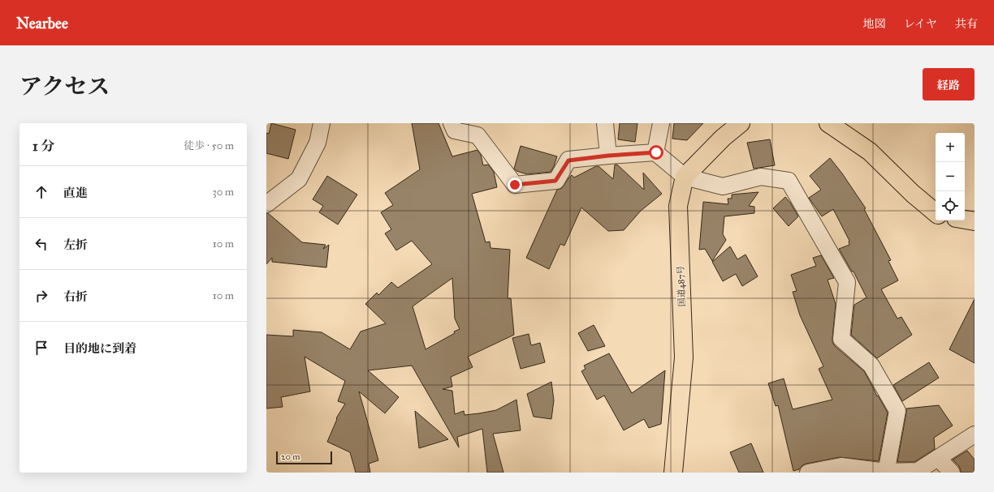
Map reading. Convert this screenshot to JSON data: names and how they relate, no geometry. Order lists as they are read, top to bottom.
{
  "streets": {
    "highway": ["国道487号"]
  },
  "scale_bar": "20 m",
  "page": {
    "header": "Nearbee",
    "nav": ["地図", "レイヤ", "共有"],
    "title": "アクセス",
    "buttons": "経路",
    "heading": ["1 分", "徒歩 · 50 m"],
    "map_buttons": ["+", "−"],
    "list": [
      ["直進", "30 m"],
      ["左折", "10 m"],
      ["右折", "10 m"],
      "目的地に到着"
    ],
    "scale": "20 m"
  }
}
